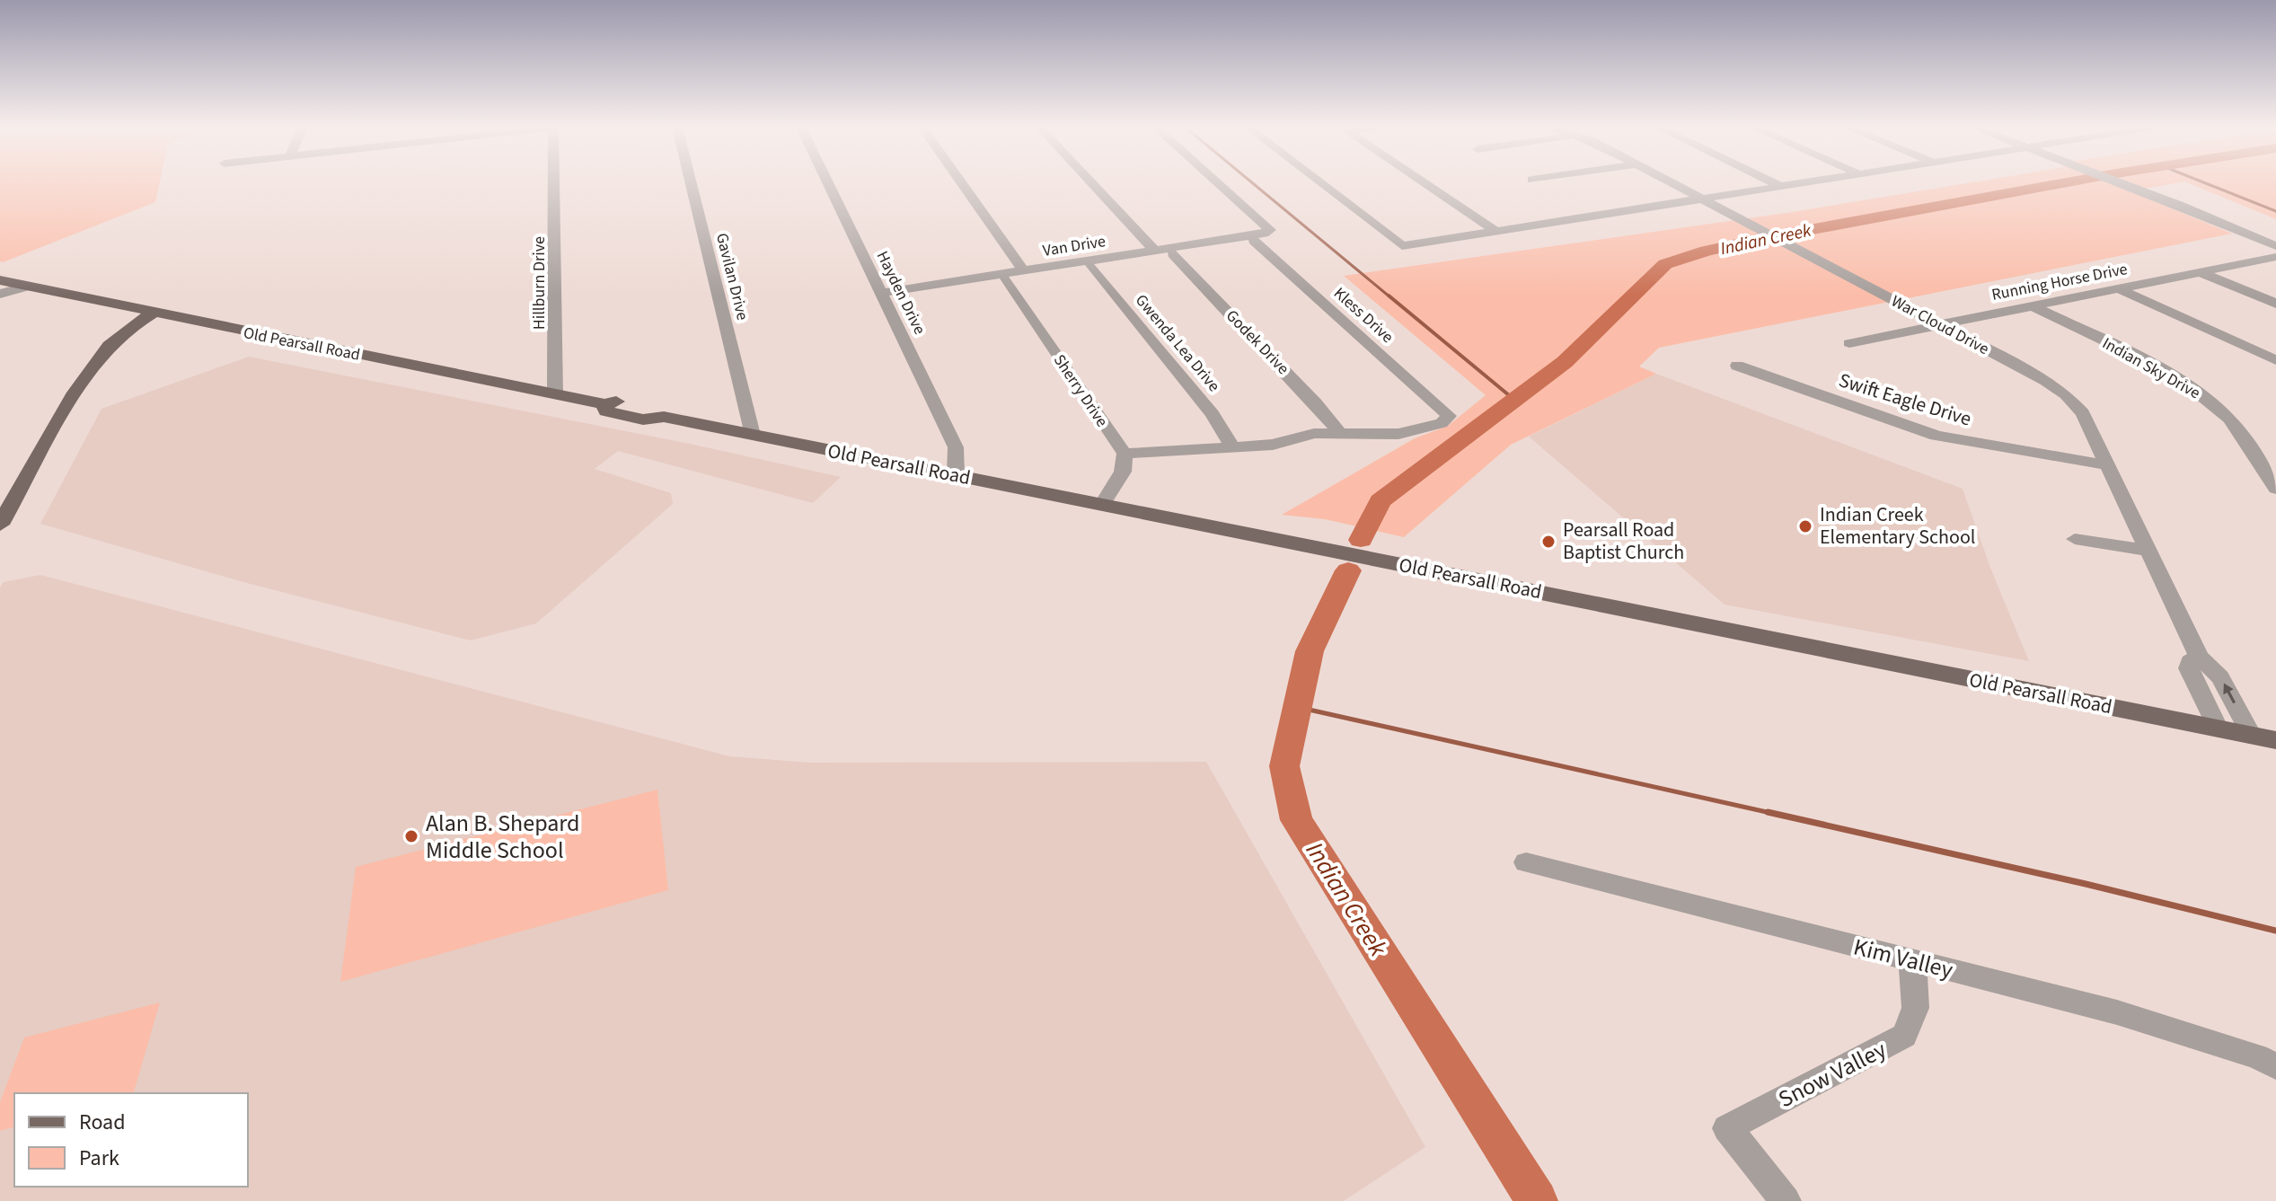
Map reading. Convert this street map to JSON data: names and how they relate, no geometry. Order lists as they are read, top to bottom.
{
  "streets": {
    "main road": ["Old Pearsall Road"],
    "street": [
      "Van Drive",
      "Gavilan Drive",
      "Running Horse Drive",
      "Hillburn Drive",
      "Hayden Drive",
      "Kless Drive",
      "War Cloud Drive",
      "Godek Drive",
      "Gwenda Lea Drive",
      "Indian Sky Drive",
      "Sherry Drive",
      "Swift Eagle Drive",
      "Kim Valley",
      "Snow Valley"
    ]
  },
  "crossings": [
    ["Van Drive", "Hayden Drive"],
    ["Gavilan Drive", "Old Pearsall Road"],
    ["Running Horse Drive", "War Cloud Drive"],
    ["Running Horse Drive", "Indian Sky Drive"],
    ["Hillburn Drive", "Old Pearsall Road"],
    ["Hayden Drive", "Old Pearsall Road"],
    ["Kless Drive", "Godek Drive"],
    ["War Cloud Drive", "Old Pearsall Road"],
    ["War Cloud Drive", "Swift Eagle Drive"],
    ["Kim Valley", "Snow Valley"]
  ],
  "water": ["Indian Creek"],
  "places": ["Indian Creek Elementary School", "Pearsall Road Baptist Church", "Alan B. Shepard Middle School"],
  "legend": ["Road", "Park"]
}
